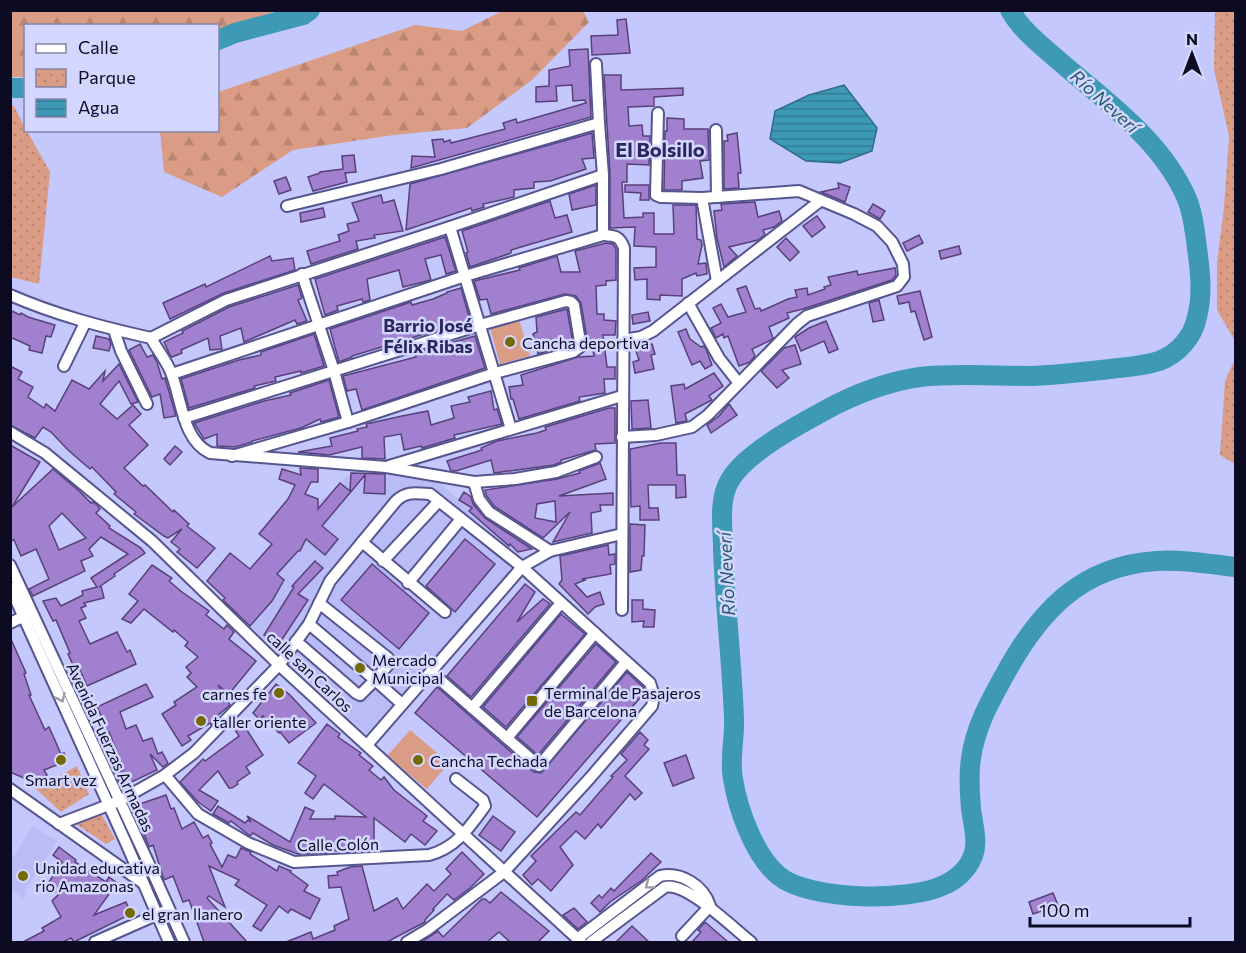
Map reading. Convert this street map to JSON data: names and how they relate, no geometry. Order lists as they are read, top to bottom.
{
  "streets": {
    "street": ["calle san Carlos", "Avenida Fuerzas Armadas", "Calle Colón"]
  },
  "crossings": [
    ["calle san Carlos", "Calle Colón"]
  ],
  "districts": ["El Bolsillo", "Barrio José Félix Ribas"],
  "water": ["Río Neverí"],
  "places": {
    "other": [
      "Cancha deportiva",
      "Mercado Municipal",
      "carnes fe",
      "taller oriente",
      "Smart vez",
      "Cancha Techada",
      "Unidad educativa rio Amazonas",
      "el gran llanero"
    ],
    "transit": ["Terminal de Pasajeros de Barcelona"]
  },
  "legend": ["Calle", "Parque", "Agua"],
  "scale_bar": "100 m",
  "north": "top"
}
